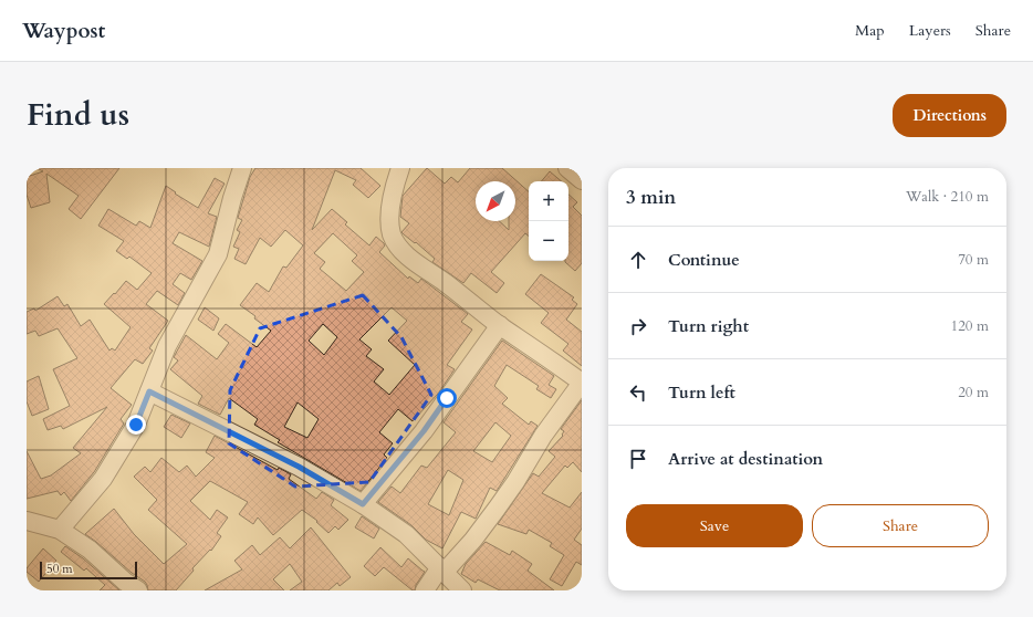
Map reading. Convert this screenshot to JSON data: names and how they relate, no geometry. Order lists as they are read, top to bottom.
{
  "scale_bar": "50 m",
  "north": "bottom left",
  "page": {
    "header": "Waypost",
    "nav": ["Map", "Layers", "Share"],
    "title": "Find us",
    "buttons": [
      "Directions",
      ["Save", "Share"]
    ],
    "heading": ["3 min", "Walk · 210 m"],
    "map_buttons": ["+", "−"],
    "list": [
      ["Continue", "70 m"],
      ["Turn right", "120 m"],
      ["Turn left", "20 m"],
      "Arrive at destination"
    ],
    "scale": "50 m"
  }
}
